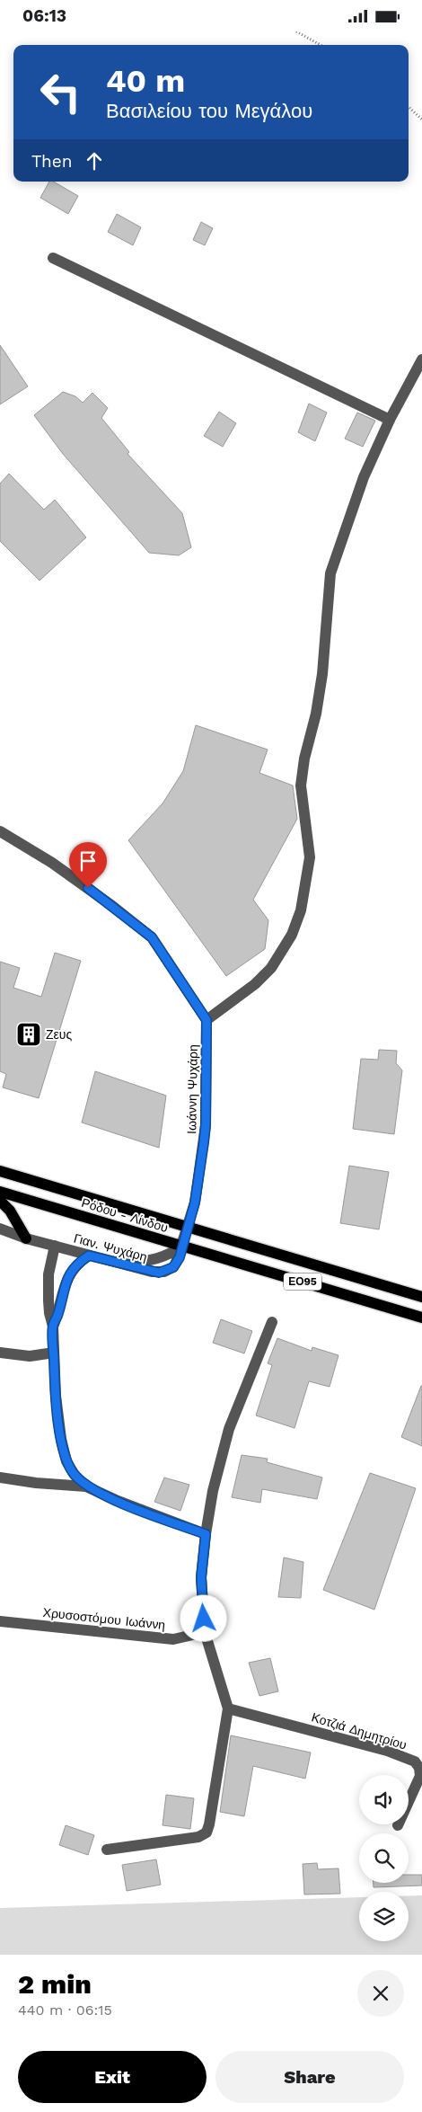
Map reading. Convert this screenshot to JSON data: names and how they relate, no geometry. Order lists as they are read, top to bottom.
{
  "streets": {
    "main road": ["Ρόδου - Λίνδου", "ΕΟ95"],
    "street": [
      "Ιωάννη Ψυχάρη",
      "Γιαν. Ψυχάρη",
      "Χρυσοστόμου Ιωάννη",
      "Κοτζιά Δημητρίου"
    ]
  },
  "crossings": [
    ["Ιωάννη Ψυχάρη", "Ρόδου - Λίνδου"],
    ["Ρόδου - Λίνδου", "Γιαν. Ψυχάρη"]
  ],
  "places": {
    "building": ["Ζευς"]
  },
  "page": {
    "status": "06:13",
    "turn": ["40 m", "Βασιλείου του Μεγάλου"],
    "then": "Then",
    "heading": ["2 min", "440 m · 06:15"],
    "buttons": ["Exit", "Share"]
  }
}
